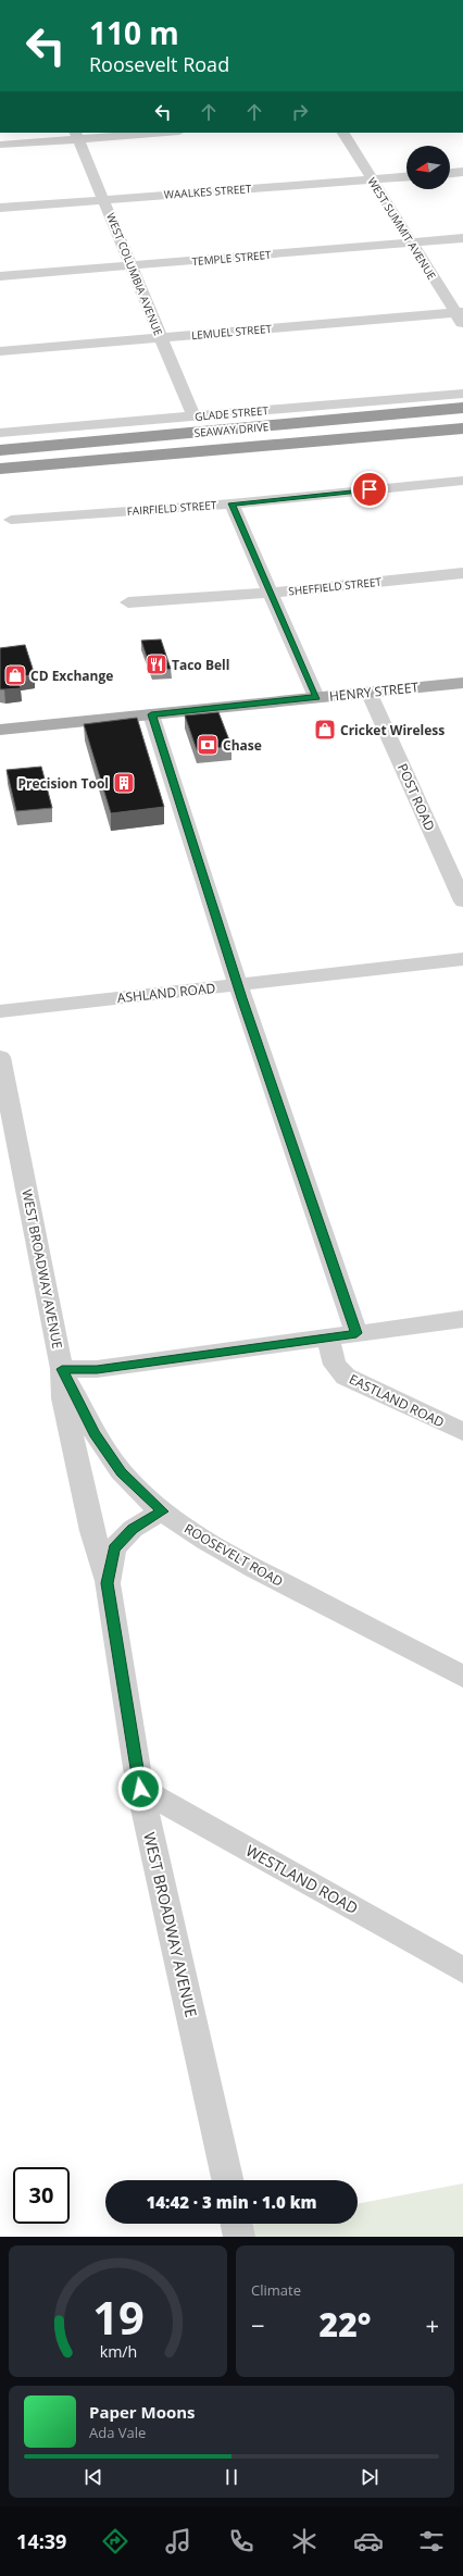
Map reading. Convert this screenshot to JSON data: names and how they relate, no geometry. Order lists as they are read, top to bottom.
{
  "streets": {
    "highway": ["SEAWAY DRIVE"],
    "main road": ["HENRY STREET"],
    "street": [
      "WAALKES STREET",
      "WEST SUMMIT AVENUE",
      "TEMPLE STREET",
      "WEST COLUMBIA AVENUE",
      "LEMUEL STREET",
      "GLADE STREET",
      "FAIRFIELD STREET",
      "SHEFFIELD STREET",
      "POST ROAD",
      "ASHLAND ROAD",
      "WEST BROADWAY AVENUE",
      "EASTLAND ROAD",
      "ROOSEVELT ROAD",
      "WESTLAND ROAD"
    ]
  },
  "crossings": [
    ["WAALKES STREET", "WEST SUMMIT AVENUE"],
    ["WAALKES STREET", "WEST COLUMBIA AVENUE"],
    ["WEST SUMMIT AVENUE", "TEMPLE STREET"],
    ["WEST SUMMIT AVENUE", "LEMUEL STREET"],
    ["TEMPLE STREET", "WEST COLUMBIA AVENUE"],
    ["WEST COLUMBIA AVENUE", "LEMUEL STREET"],
    ["WEST COLUMBIA AVENUE", "GLADE STREET"],
    ["HENRY STREET", "POST ROAD"],
    ["WEST BROADWAY AVENUE", "ROOSEVELT ROAD"],
    ["WEST BROADWAY AVENUE", "WESTLAND ROAD"]
  ],
  "places": {
    "restaurant": ["Taco Bell"],
    "shop": ["CD Exchange", "Cricket Wireless"],
    "bank": ["Chase"],
    "building": ["Precision Tool"]
  },
  "north": "left",
  "page": {
    "turn": ["110 m", "Roosevelt Road"],
    "limit": "30",
    "trip": "14:42 · 3 min · 1.0 km",
    "tile": "Climate",
    "heat": ["−", "22°", "+"],
    "song": ["Paper Moons", "Ada Vale"],
    "tabs": "14:39",
    "gauge": ["19", "km/h"]
  }
}
